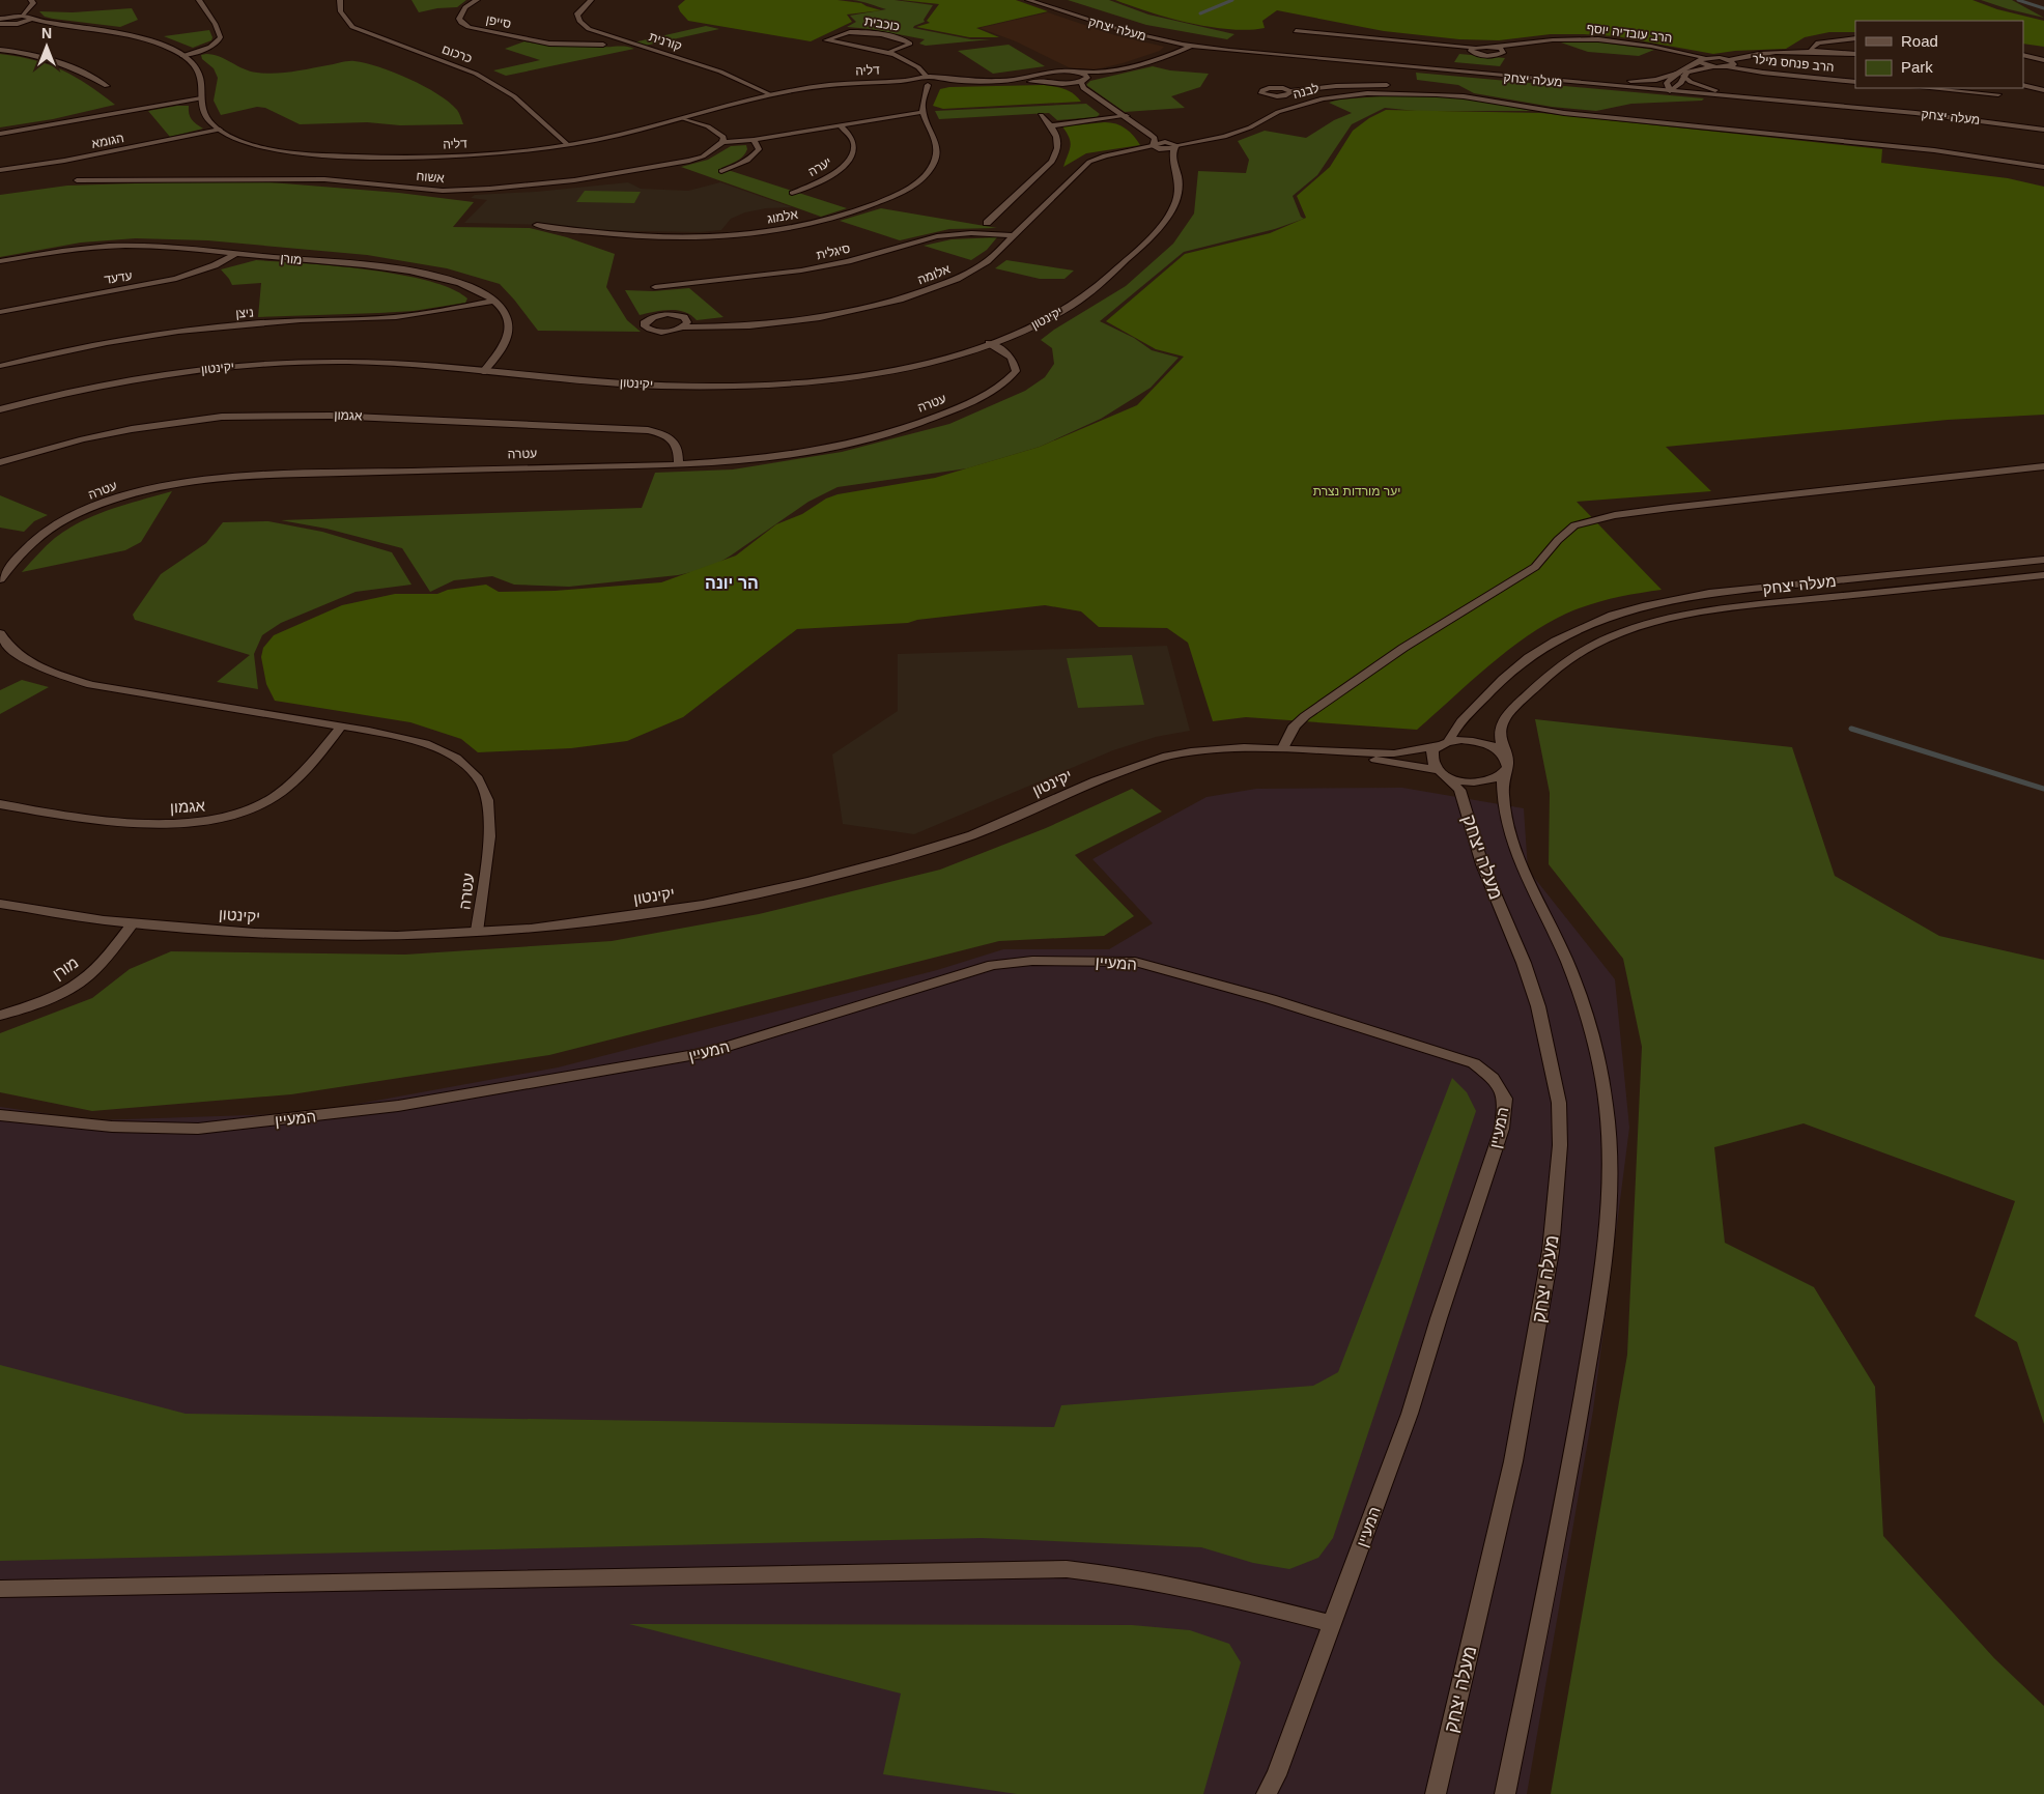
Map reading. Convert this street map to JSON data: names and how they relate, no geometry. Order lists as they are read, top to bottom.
{
  "streets": {
    "street": [
      "סייפן",
      "כוכבית",
      "מעלה יצחק",
      "הרב עובדיה יוסף",
      "קורנית",
      "כרכום",
      "הרב פנחס מילר",
      "דליה",
      "לבנה",
      "הגומא",
      "יערה",
      "אשוח",
      "אלמוג",
      "סיגלית",
      "מורן",
      "אלומה",
      "עדעד",
      "ניצן",
      "יקינטון",
      "עטרה",
      "אגמון",
      "המעיין"
    ]
  },
  "crossings": [
    ["סייפן", "קורנית"],
    ["מעלה יצחק", "יקינטון"],
    ["קורנית", "דליה"],
    ["כרכום", "דליה"],
    ["דליה", "הגומא"],
    ["לבנה", "אלומה"],
    ["לבנה", "יקינטון"],
    ["סיגלית", "אלומה"],
    ["מורן", "עדעד"],
    ["מורן", "ניצן"],
    ["מורן", "יקינטון"],
    ["יקינטון", "עטרה"],
    ["עטרה", "אגמון"]
  ],
  "districts": ["הר יונה"],
  "parks": ["יער מורדות נצרת"],
  "legend": ["Road", "Park"],
  "north": "top"
}
